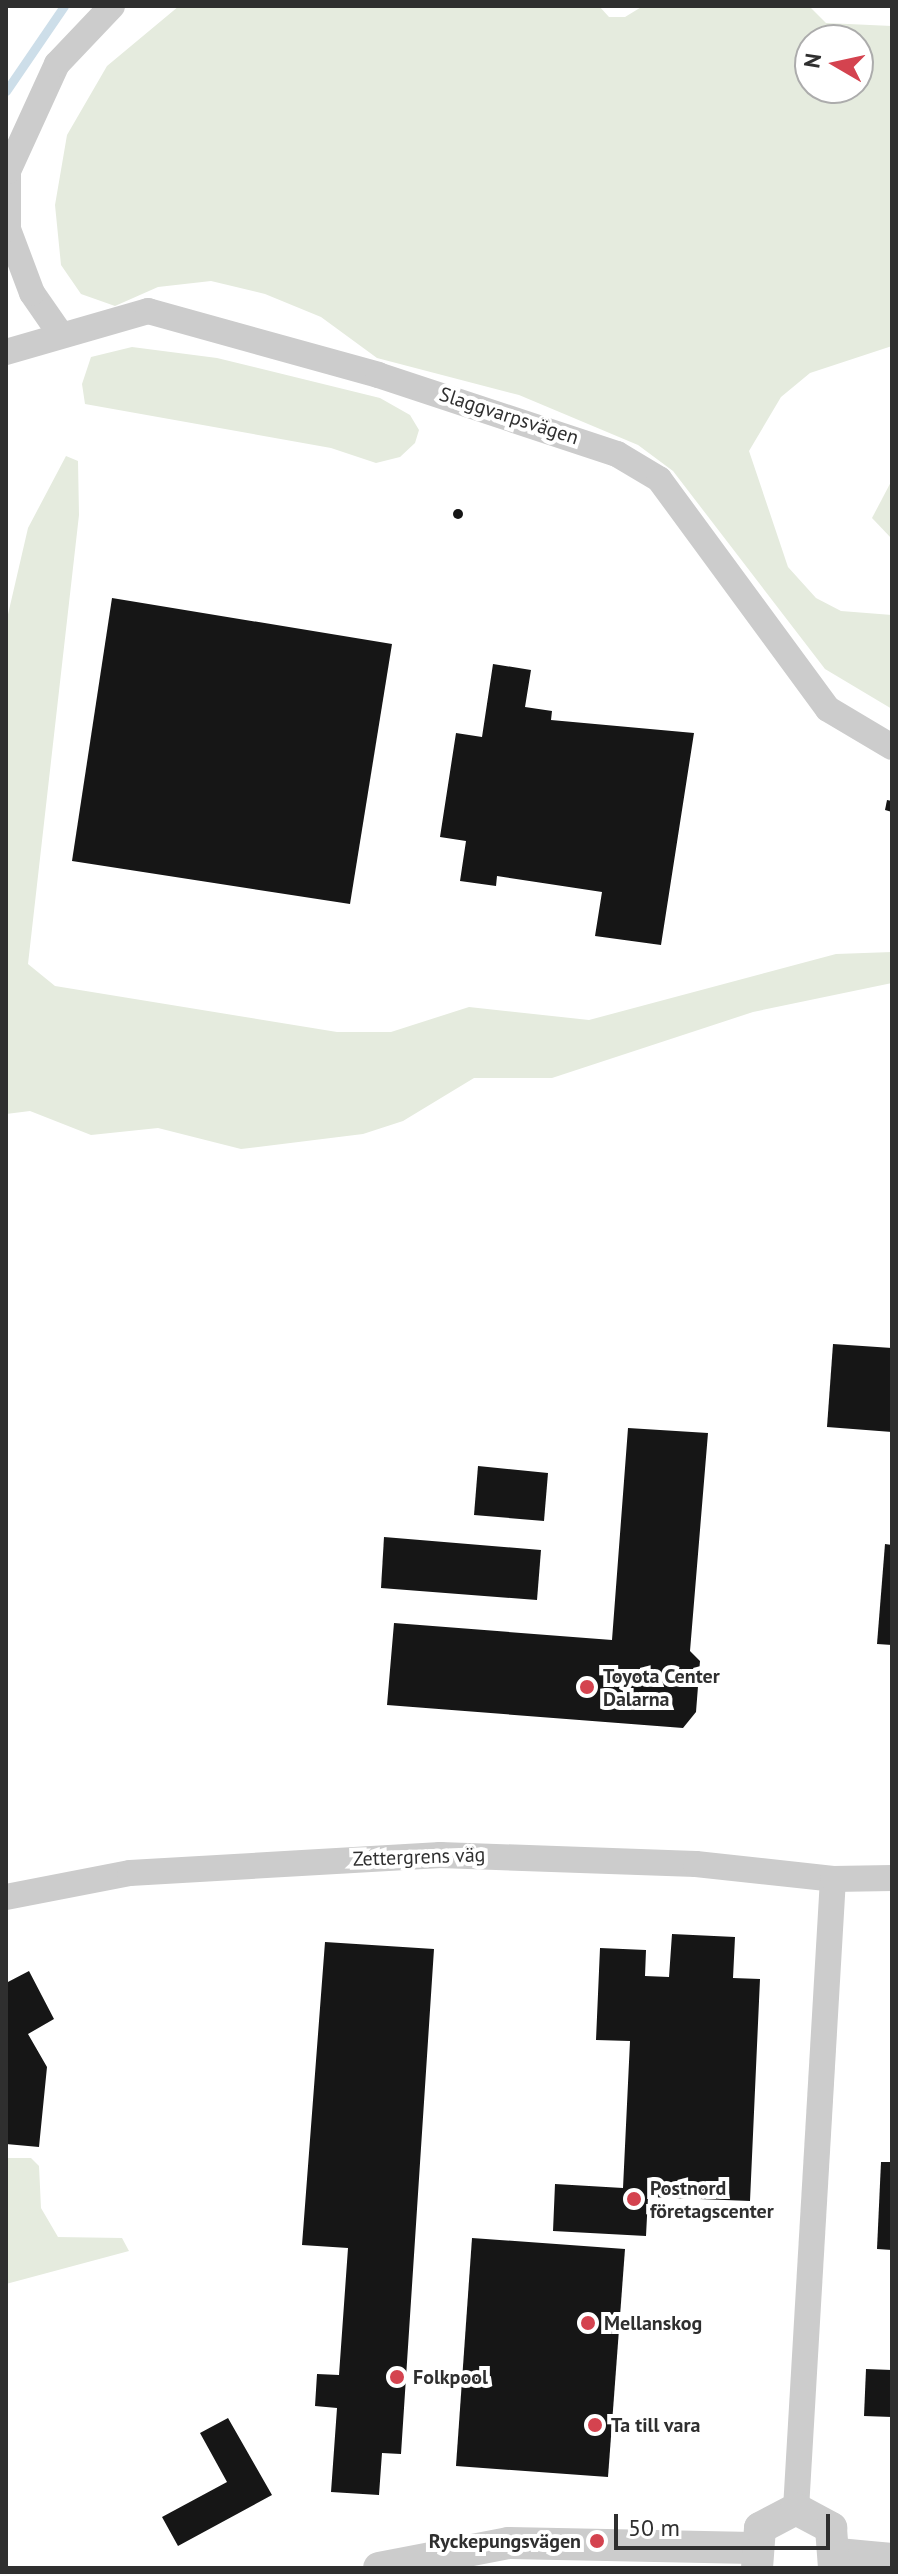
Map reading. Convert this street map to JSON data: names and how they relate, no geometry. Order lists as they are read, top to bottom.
{
  "streets": {
    "street": ["Slaggvarpsvägen", "Zettergrens väg"]
  },
  "places": [
    "Toyota Center Dalarna",
    "Postnord företagscenter",
    "Mellanskog",
    "Folkpool",
    "Ta till vara",
    "Ryckepungsvägen"
  ],
  "scale_bar": "50 m",
  "north": "left"
}
